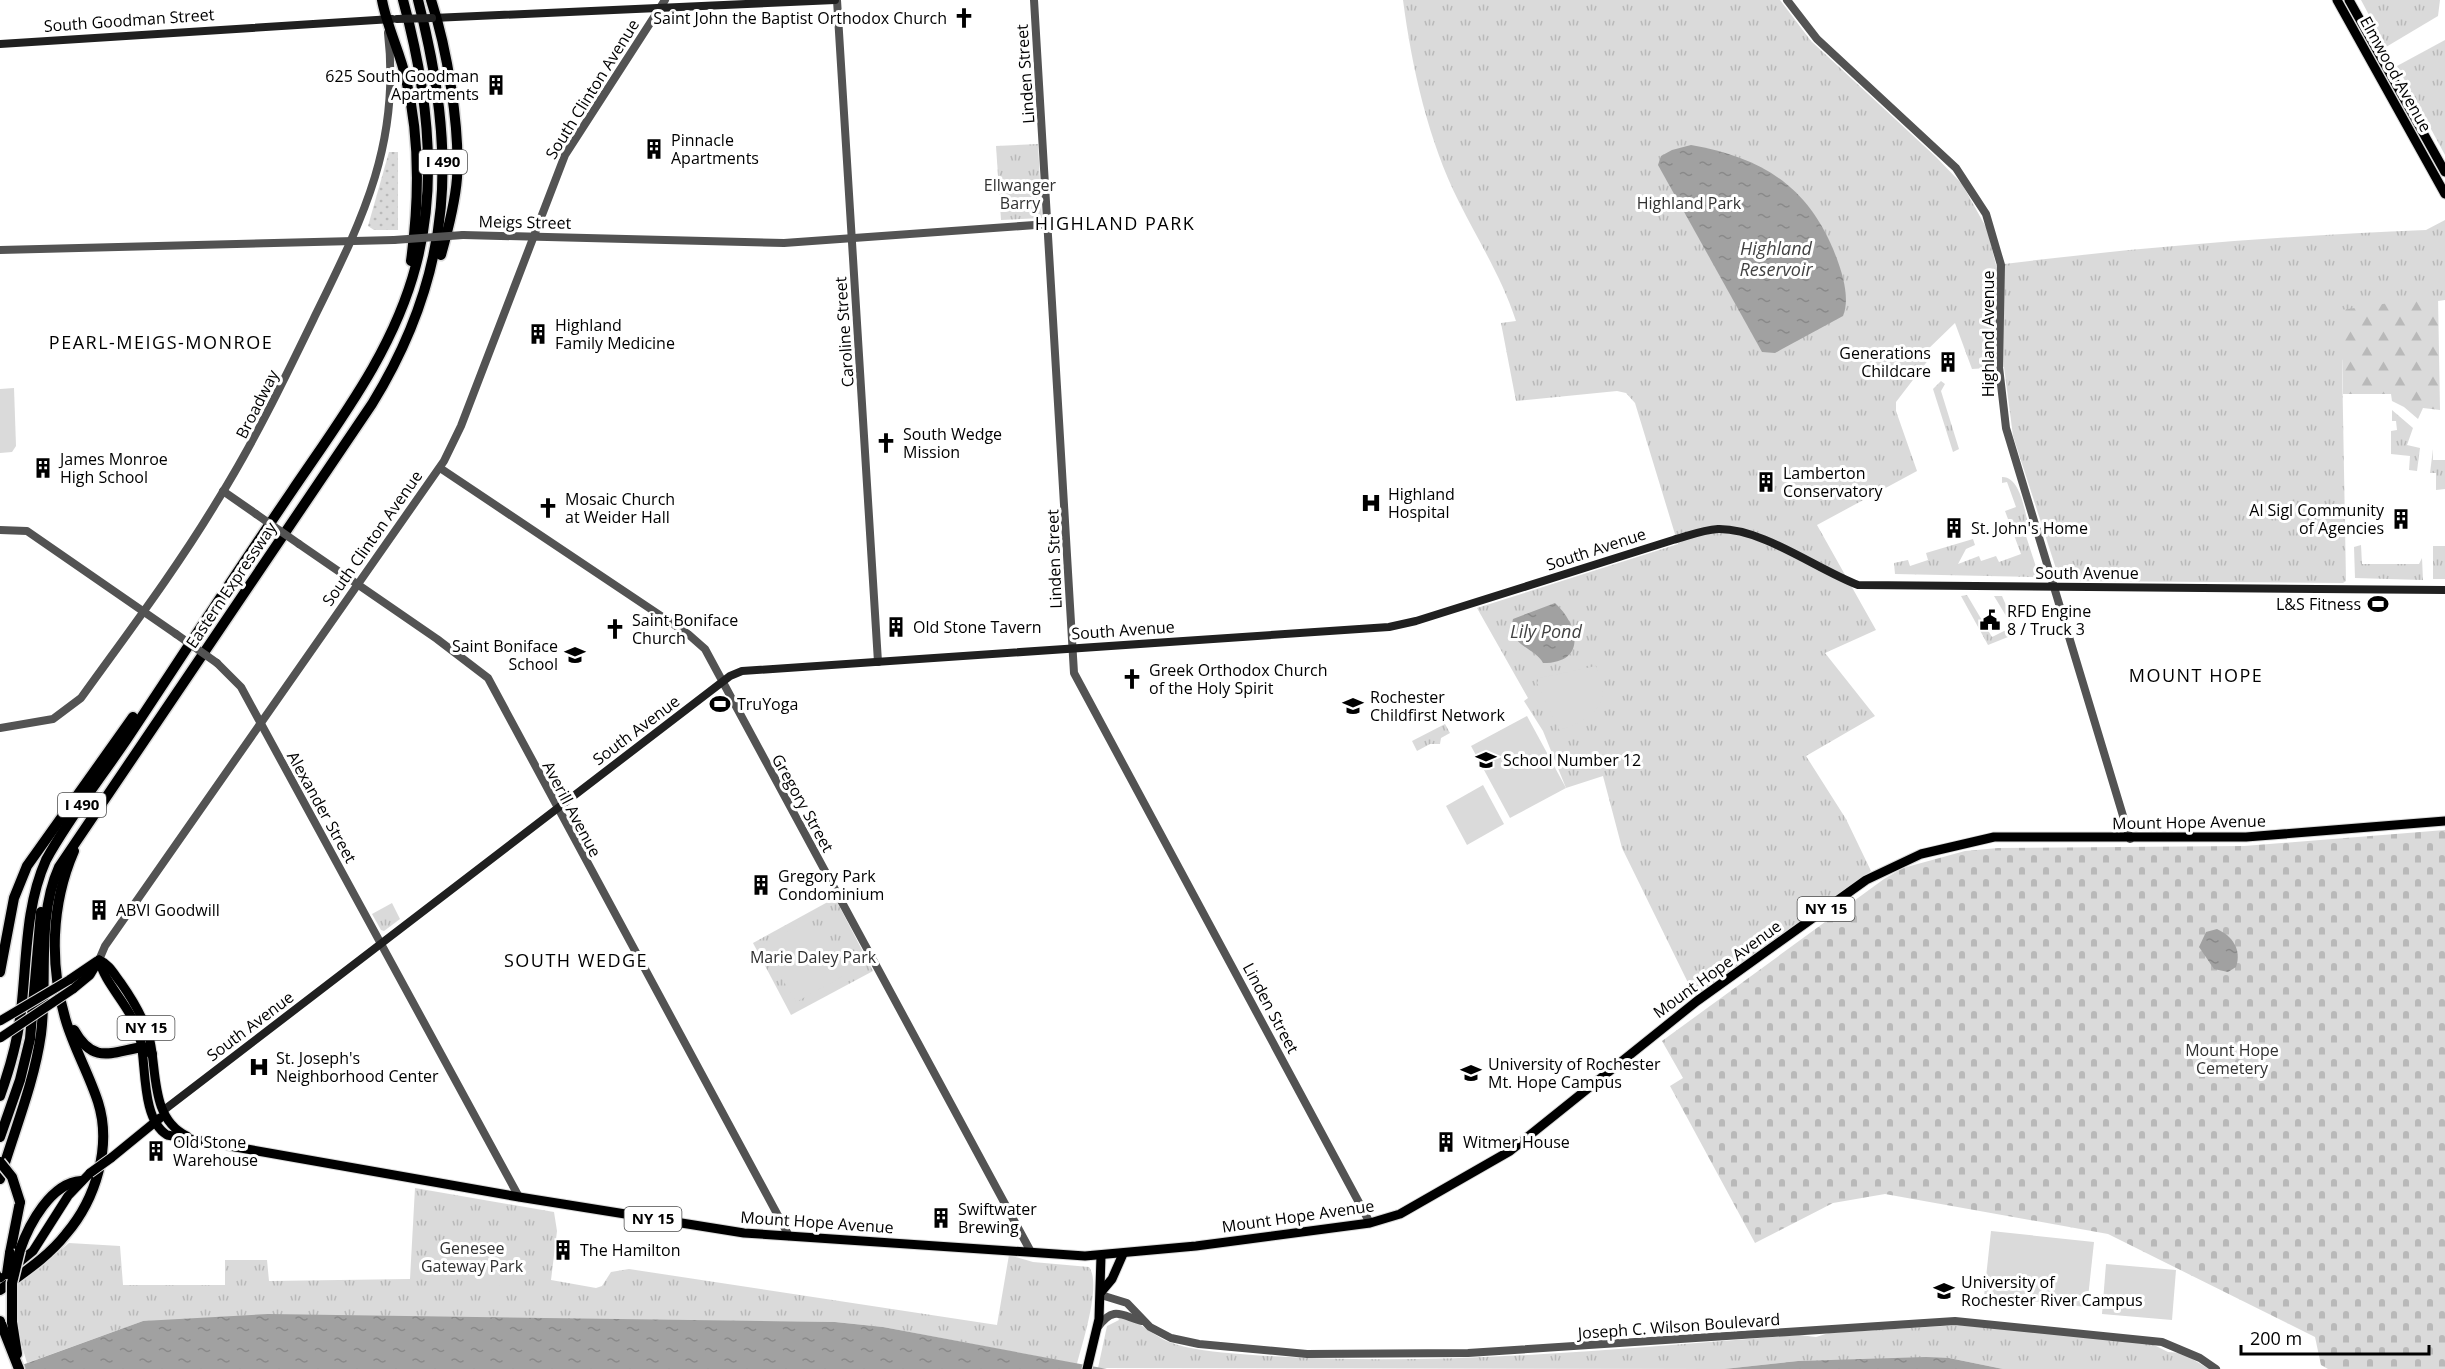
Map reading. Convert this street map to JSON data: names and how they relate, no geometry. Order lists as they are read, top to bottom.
{
  "streets": {
    "highway": ["I 490", "Eastern Expressway"],
    "main road": [
      "South Goodman Street",
      "Elmwood Avenue",
      "South Clinton Avenue",
      "South Avenue",
      "Mount Hope Avenue",
      "NY 15"
    ],
    "street": [
      "Linden Street",
      "Meigs Street",
      "Caroline Street",
      "Highland Avenue",
      "Broadway",
      "Gregory Street",
      "Alexander Street",
      "Averill Avenue",
      "Joseph C. Wilson Boulevard"
    ]
  },
  "crossings": [
    ["South Goodman Street", "South Clinton Avenue"],
    ["South Goodman Street", "Caroline Street"],
    ["South Goodman Street", "Broadway"],
    ["Linden Street", "Meigs Street"],
    ["Linden Street", "South Avenue"],
    ["Linden Street", "Mount Hope Avenue"],
    ["South Clinton Avenue", "Meigs Street"],
    ["South Clinton Avenue", "Gregory Street"],
    ["South Clinton Avenue", "Alexander Street"],
    ["South Clinton Avenue", "Averill Avenue"],
    ["South Clinton Avenue", "NY 15"],
    ["Meigs Street", "Caroline Street"],
    ["Meigs Street", "Broadway"],
    ["Caroline Street", "South Avenue"],
    ["Highland Avenue", "South Avenue"],
    ["Highland Avenue", "Mount Hope Avenue"],
    ["Broadway", "Alexander Street"],
    ["Broadway", "Averill Avenue"],
    ["South Avenue", "Gregory Street"],
    ["South Avenue", "Alexander Street"],
    ["South Avenue", "Averill Avenue"],
    ["South Avenue", "Mount Hope Avenue"],
    ["South Avenue", "NY 15"],
    ["Gregory Street", "Mount Hope Avenue"],
    ["Alexander Street", "Mount Hope Avenue"],
    ["Averill Avenue", "Mount Hope Avenue"],
    ["Mount Hope Avenue", "NY 15"]
  ],
  "districts": [
    "HIGHLAND PARK",
    "PEARL-MEIGS-MONROE",
    "MOUNT HOPE",
    "SOUTH WEDGE"
  ],
  "water": ["Highland Reservoir", "Lily Pond"],
  "parks": [
    "Ellwanger Barry",
    "Highland Park",
    "Marie Daley Park",
    "Mount Hope Cemetery",
    "Genesee Gateway Park"
  ],
  "places": {
    "church": [
      "Saint John the Baptist Orthodox Church",
      "South Wedge Mission",
      "Mosaic Church at Weider Hall",
      "Saint Boniface Church",
      "Greek Orthodox Church of the Holy Spirit"
    ],
    "building": [
      "625 South Goodman Apartments",
      "Pinnacle Apartments",
      "Highland Family Medicine",
      "Generations Childcare",
      "James Monroe High School",
      "Lamberton Conservatory",
      "Al Sigl Community of Agencies",
      "St. John's Home",
      "Old Stone Tavern",
      "Gregory Park Condominium",
      "ABVI Goodwill",
      "Witmer House",
      "Old Stone Warehouse",
      "Swiftwater Brewing",
      "The Hamilton"
    ],
    "hospital": ["Highland Hospital", "St. Joseph's Neighborhood Center"],
    "sports": ["L&S Fitness", "TruYoga"],
    "public building": ["RFD Engine 8 / Truck 3"],
    "school or university": [
      "Saint Boniface School",
      "Rochester Childfirst Network",
      "School Number 12",
      "University of Rochester Mt. Hope Campus",
      "University of Rochester River Campus"
    ]
  },
  "scale_bar": "200 m"
}
